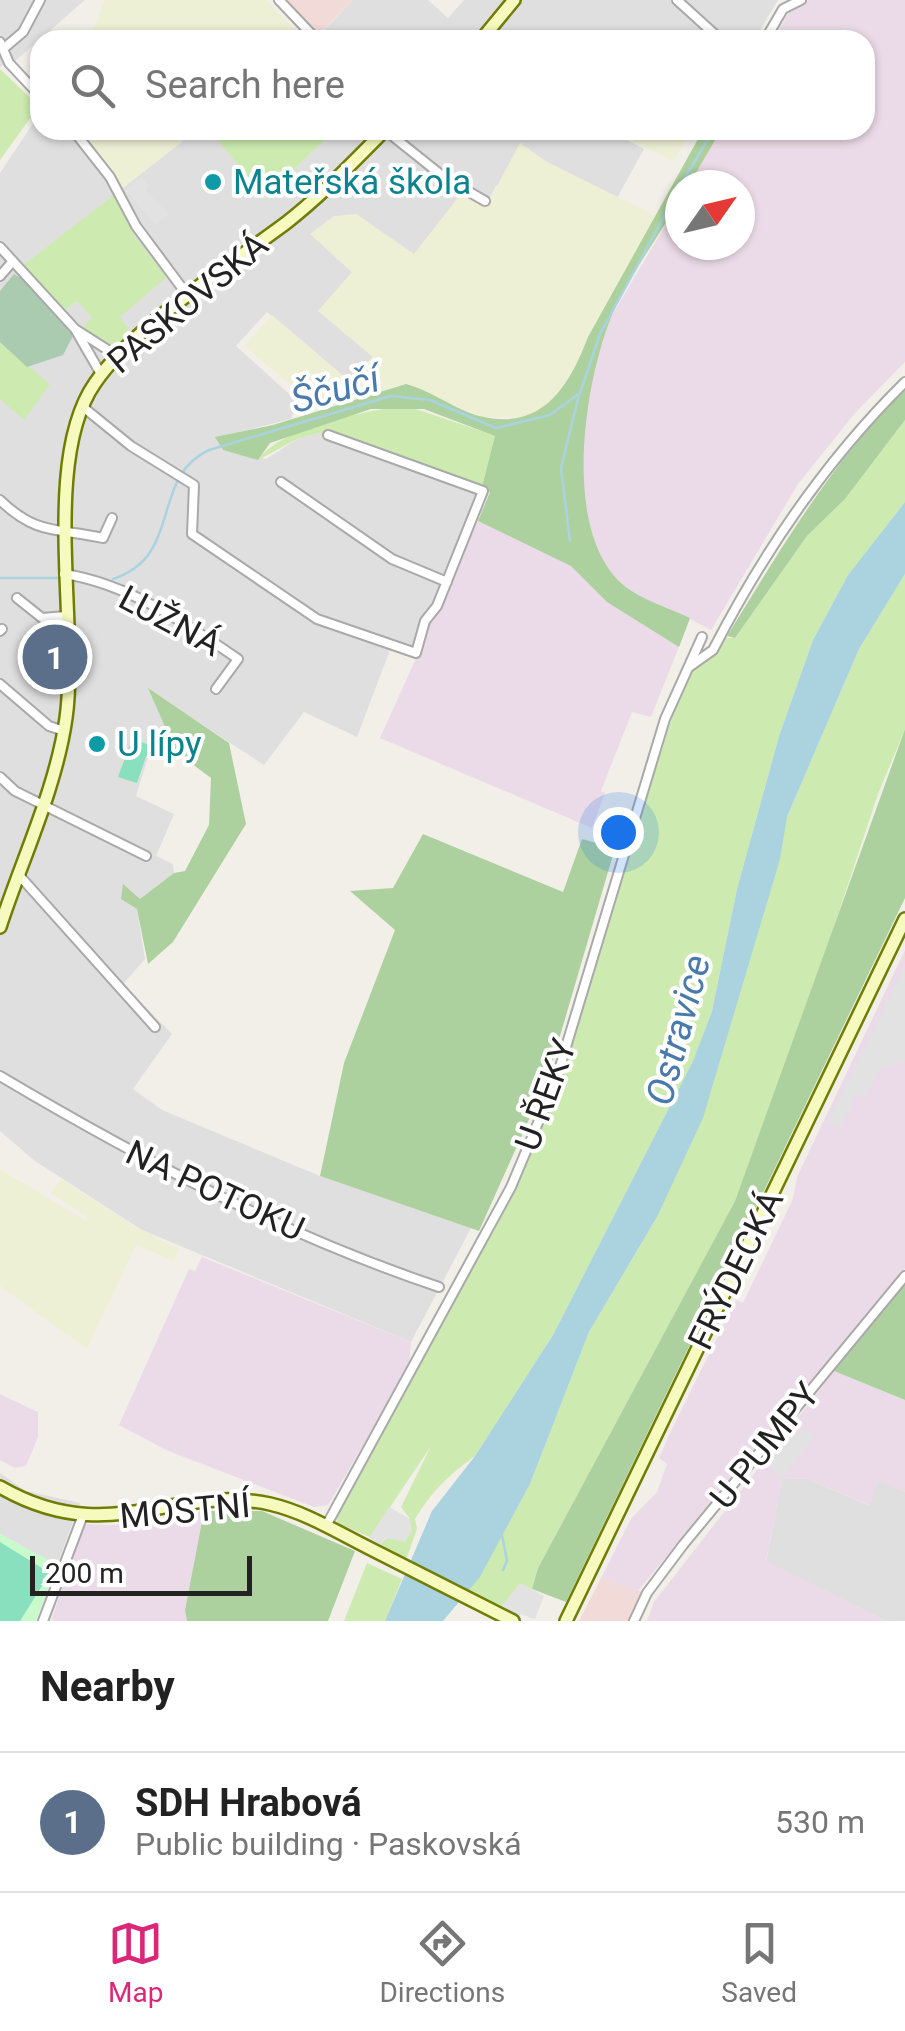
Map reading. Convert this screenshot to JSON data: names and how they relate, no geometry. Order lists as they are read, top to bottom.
{
  "streets": {
    "main road": ["PASKOVSKÁ", "FRÝDECKÁ", "MOSTNÍ"],
    "street": [
      "LUŽNÁ",
      "U ŘEKY",
      "NA POTOKU",
      "U PUMPY"
    ]
  },
  "crossings": [
    ["PASKOVSKÁ", "LUŽNÁ"],
    ["U ŘEKY", "MOSTNÍ"]
  ],
  "water": ["Ščučí", "Ostravice"],
  "places": ["Mateřská škola", "U lípy"],
  "scale_bar": "200 m",
  "north": "top right",
  "page": {
    "search": "Search here",
    "pins": "1",
    "scale": "200 m",
    "heading": "Nearby",
    "list": [
      {
        "mark": "1",
        "name": "SDH Hrabová",
        "note": "Public building · Paskovská",
        "value": "530 m"
      }
    ],
    "nav": ["Map", "Directions", "Saved"]
  }
}
